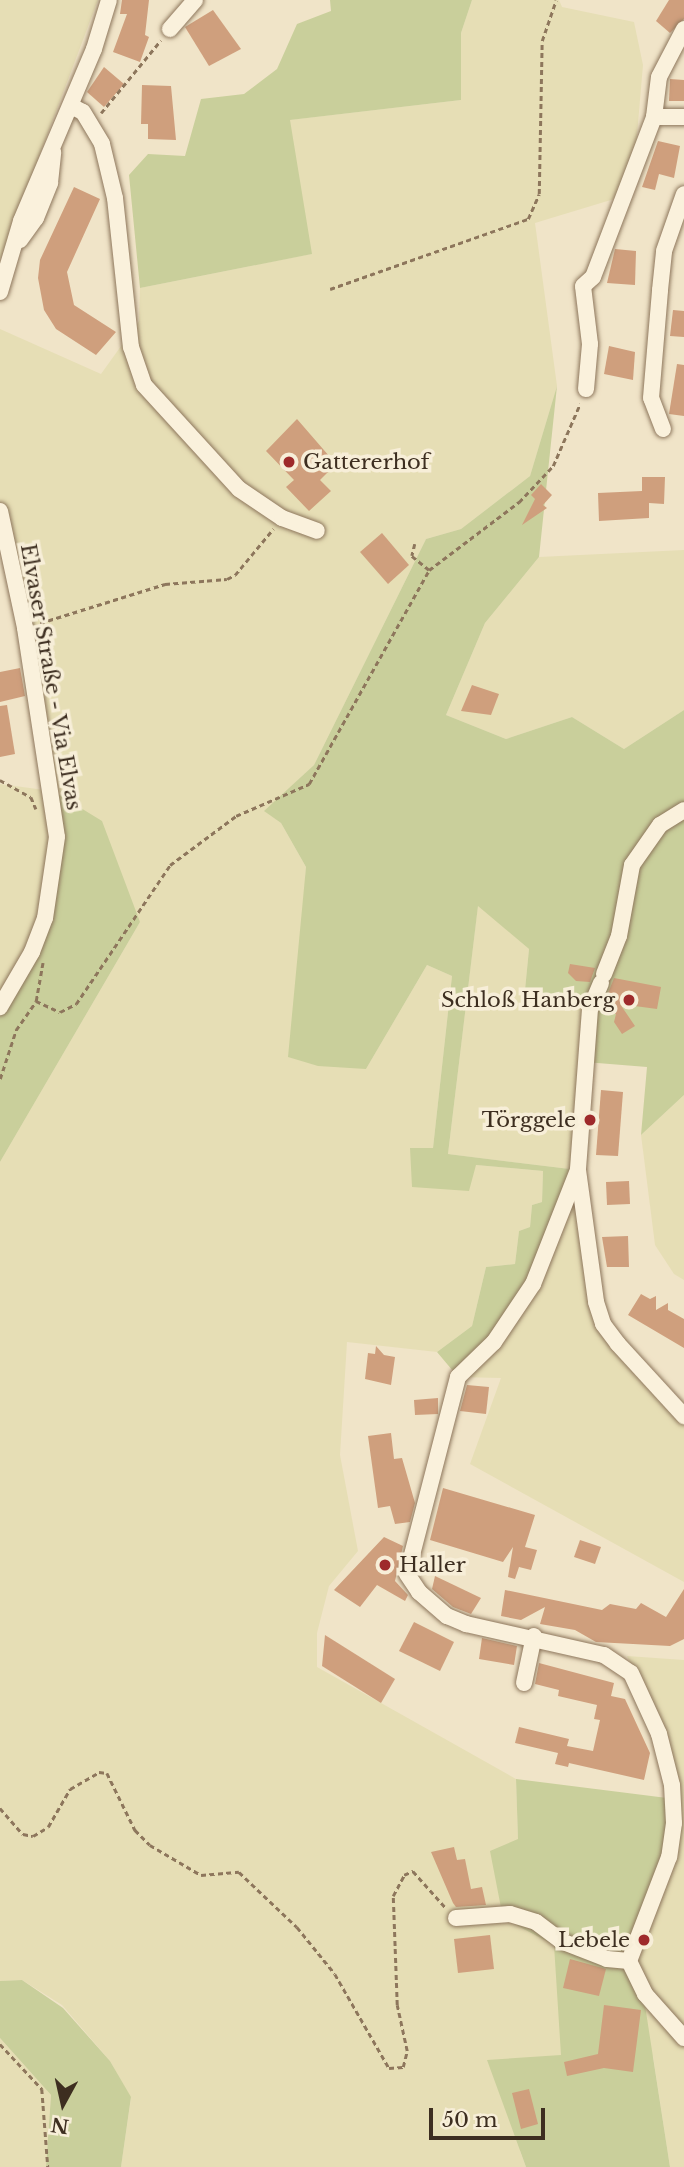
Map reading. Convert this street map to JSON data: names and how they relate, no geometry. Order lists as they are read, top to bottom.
{
  "streets": {
    "street": ["Elvaser Straße - Via Elvas"]
  },
  "places": [
    "Gattererhof",
    "Schloß Hanberg",
    "Törggele",
    "Haller",
    "Lebele"
  ],
  "scale_bar": "50 m",
  "north": "bottom"
}
